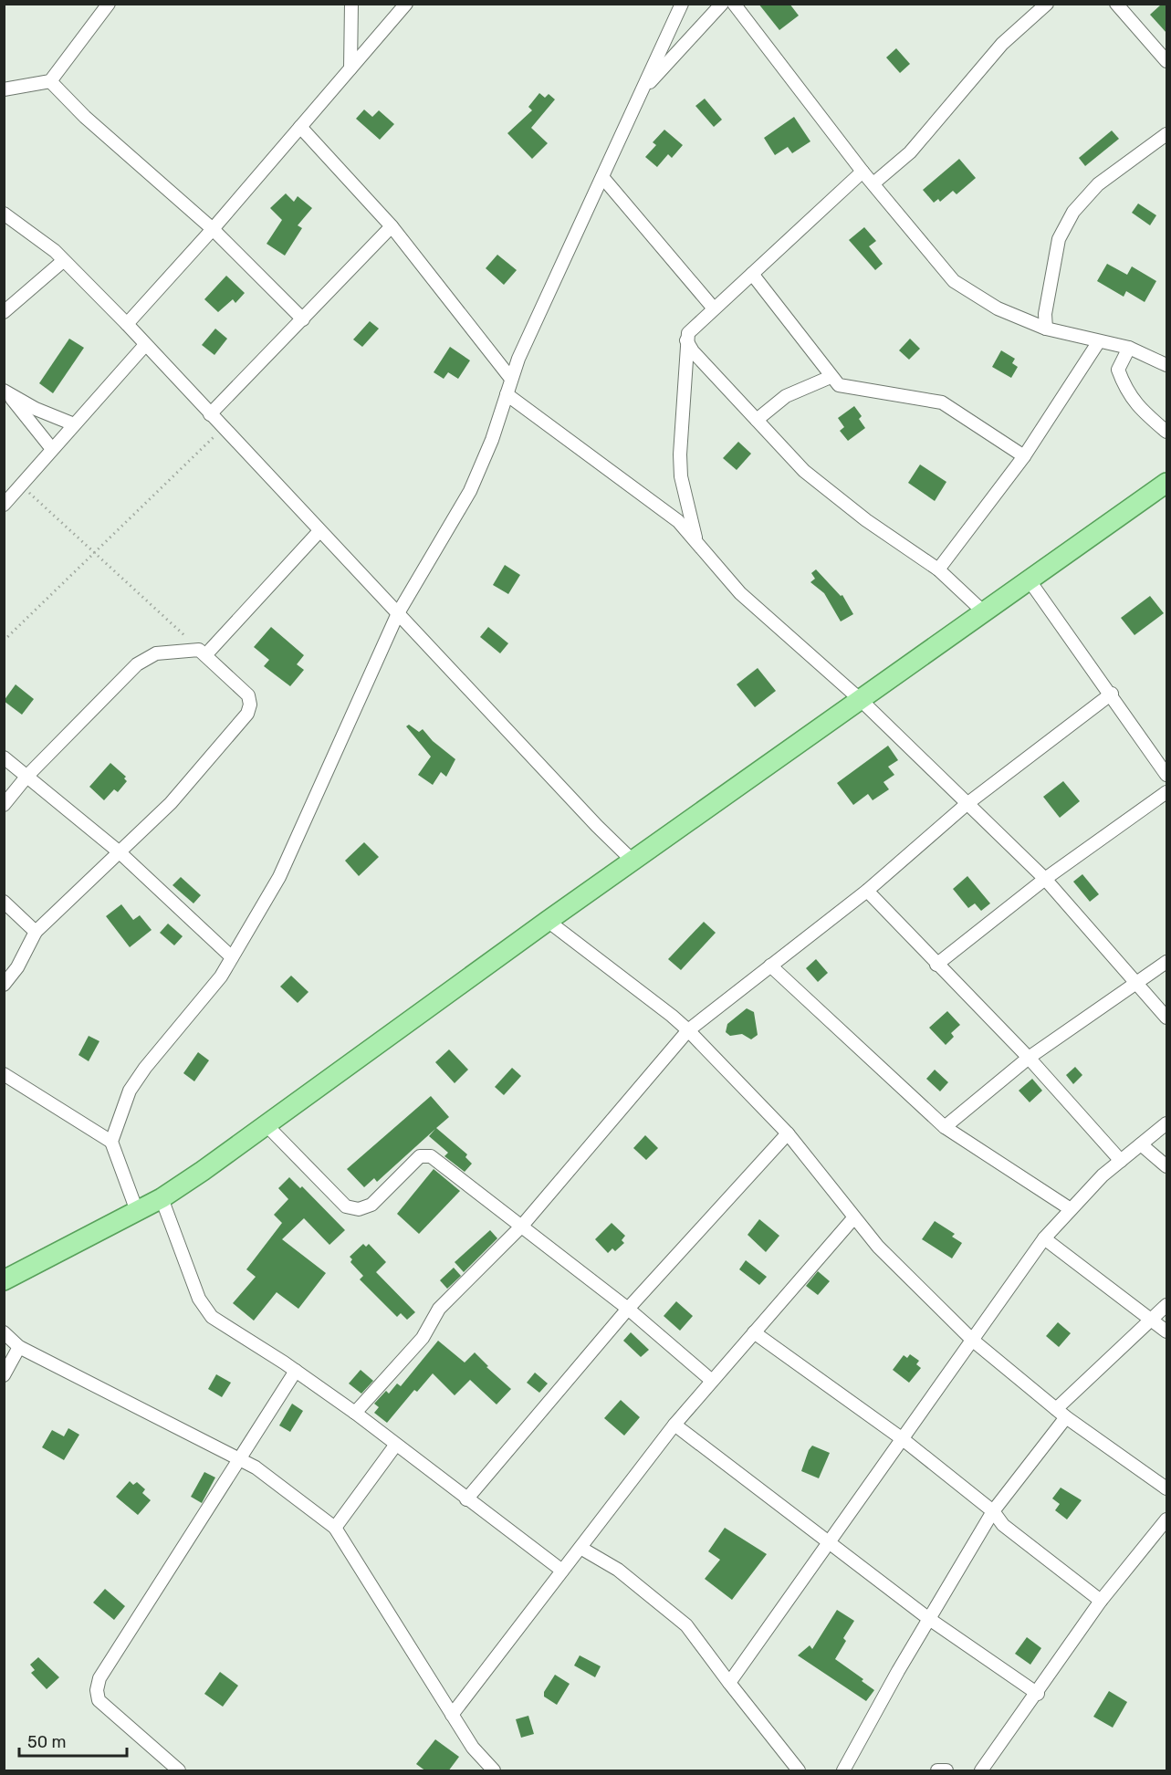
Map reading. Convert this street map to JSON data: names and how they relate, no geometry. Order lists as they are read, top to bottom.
{
  "scale_bar": "50 m"
}
